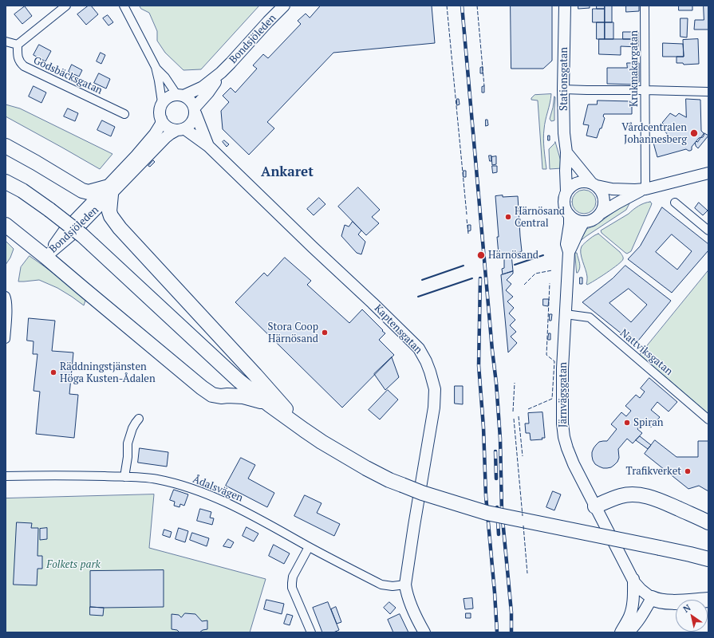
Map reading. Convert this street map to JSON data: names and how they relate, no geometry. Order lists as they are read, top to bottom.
{
  "streets": {
    "main road": [
      "Bondsjöleden",
      "Stationsgatan",
      "Kaptensgatan",
      "Järnvägsgatan"
    ],
    "street": [
      "Krukmakargatan",
      "Godsbäcksgatan",
      "Nattviksgatan",
      "Ådalsvägen"
    ]
  },
  "crossings": [
    ["Bondsjöleden", "Kaptensgatan"],
    ["Stationsgatan", "Järnvägsgatan"],
    ["Kaptensgatan", "Ådalsvägen"],
    ["Nattviksgatan", "Järnvägsgatan"]
  ],
  "districts": ["Ankaret"],
  "parks": ["Folkets park"],
  "places": [
    "Vårdcentralen Johannesberg",
    "Härnösand Central",
    "Härnösand",
    "Stora Coop Härnösand",
    "Räddningstjänsten Höga Kusten-Ådalen",
    "Spiran",
    "Trafikverket"
  ],
  "north": "top left"
}
